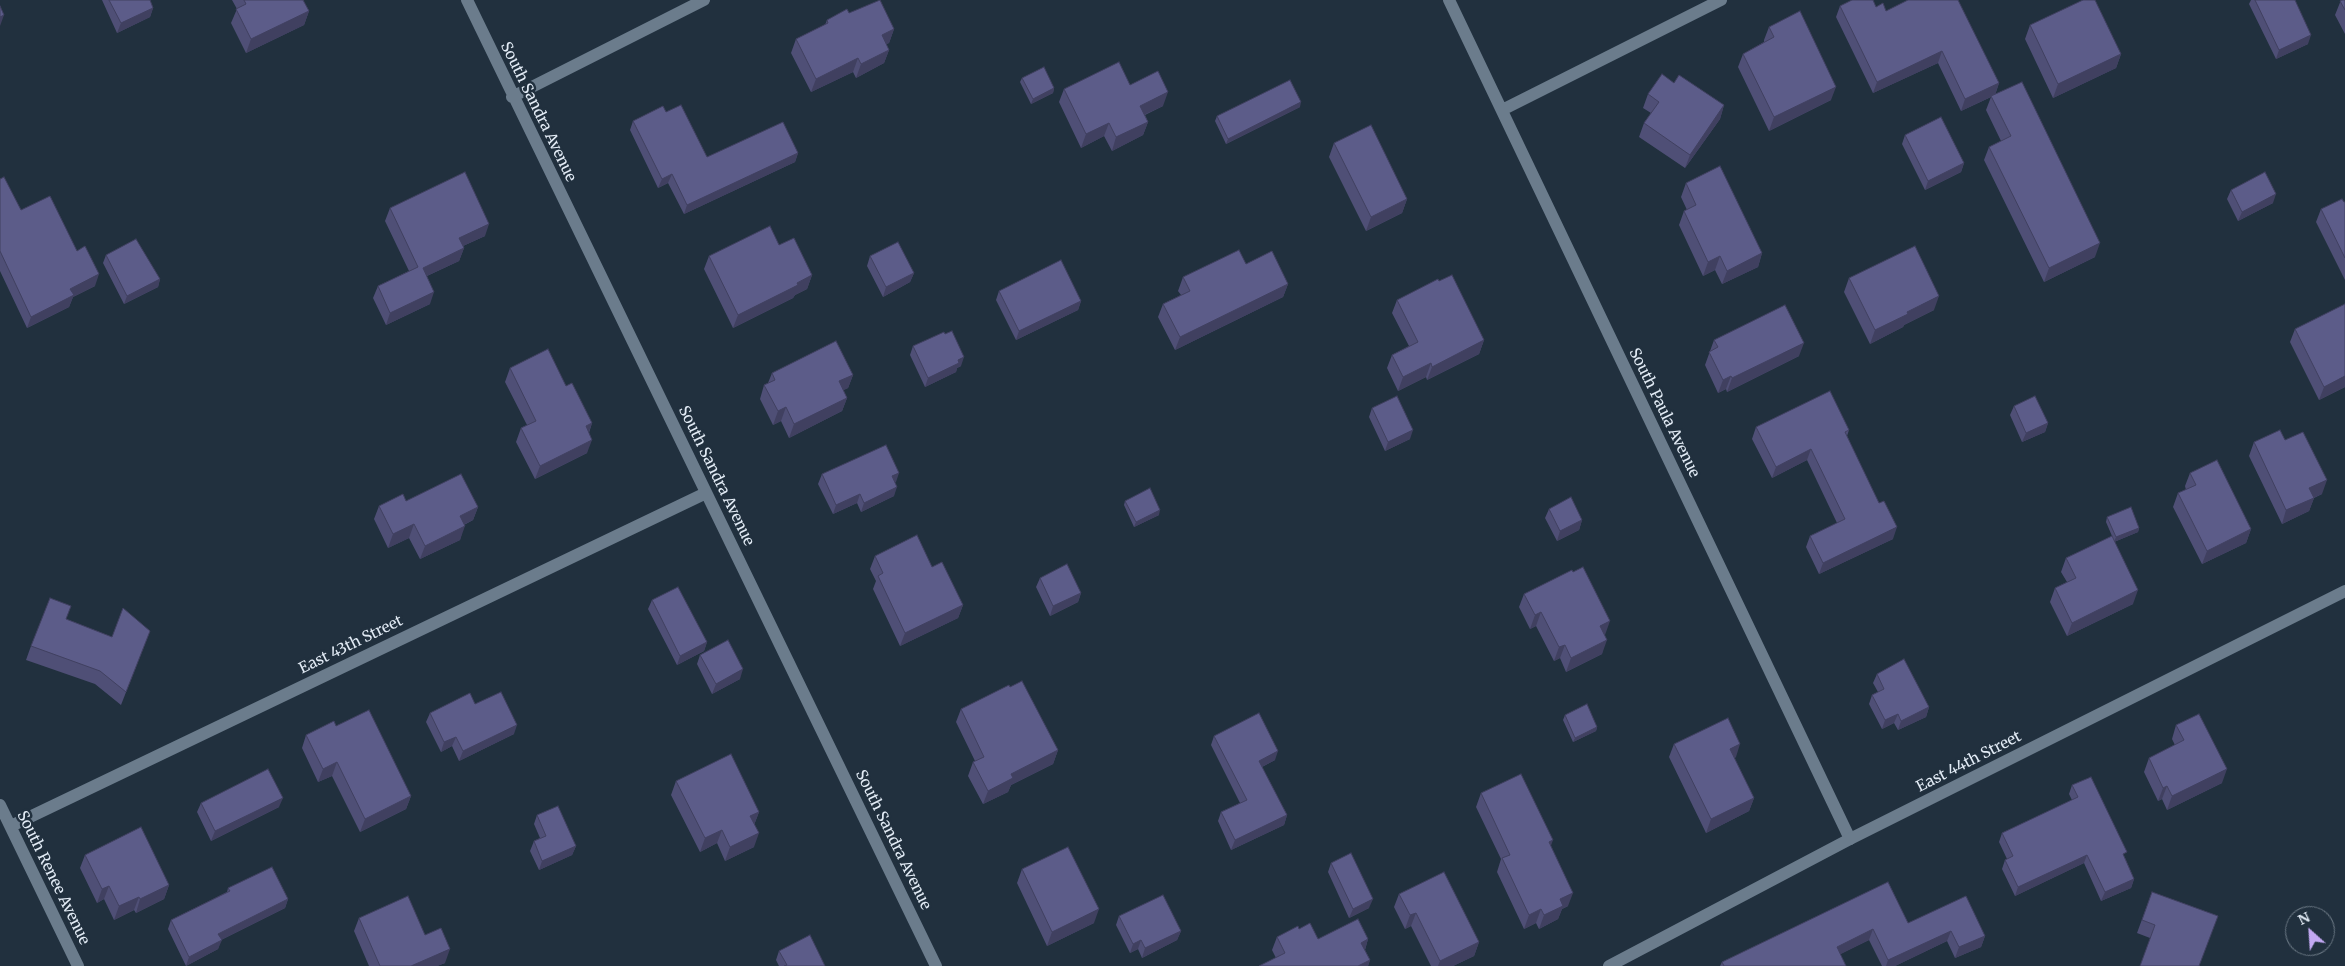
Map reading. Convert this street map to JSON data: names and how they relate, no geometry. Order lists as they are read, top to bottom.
{
  "streets": {
    "street": [
      "South Sandra Avenue",
      "South Paula Avenue",
      "East 43th Street",
      "East 44th Street",
      "South Renee Avenue"
    ]
  },
  "crossings": [
    ["South Sandra Avenue", "East 43th Street"],
    ["South Paula Avenue", "East 44th Street"],
    ["East 43th Street", "South Renee Avenue"]
  ],
  "north": "top left"
}
